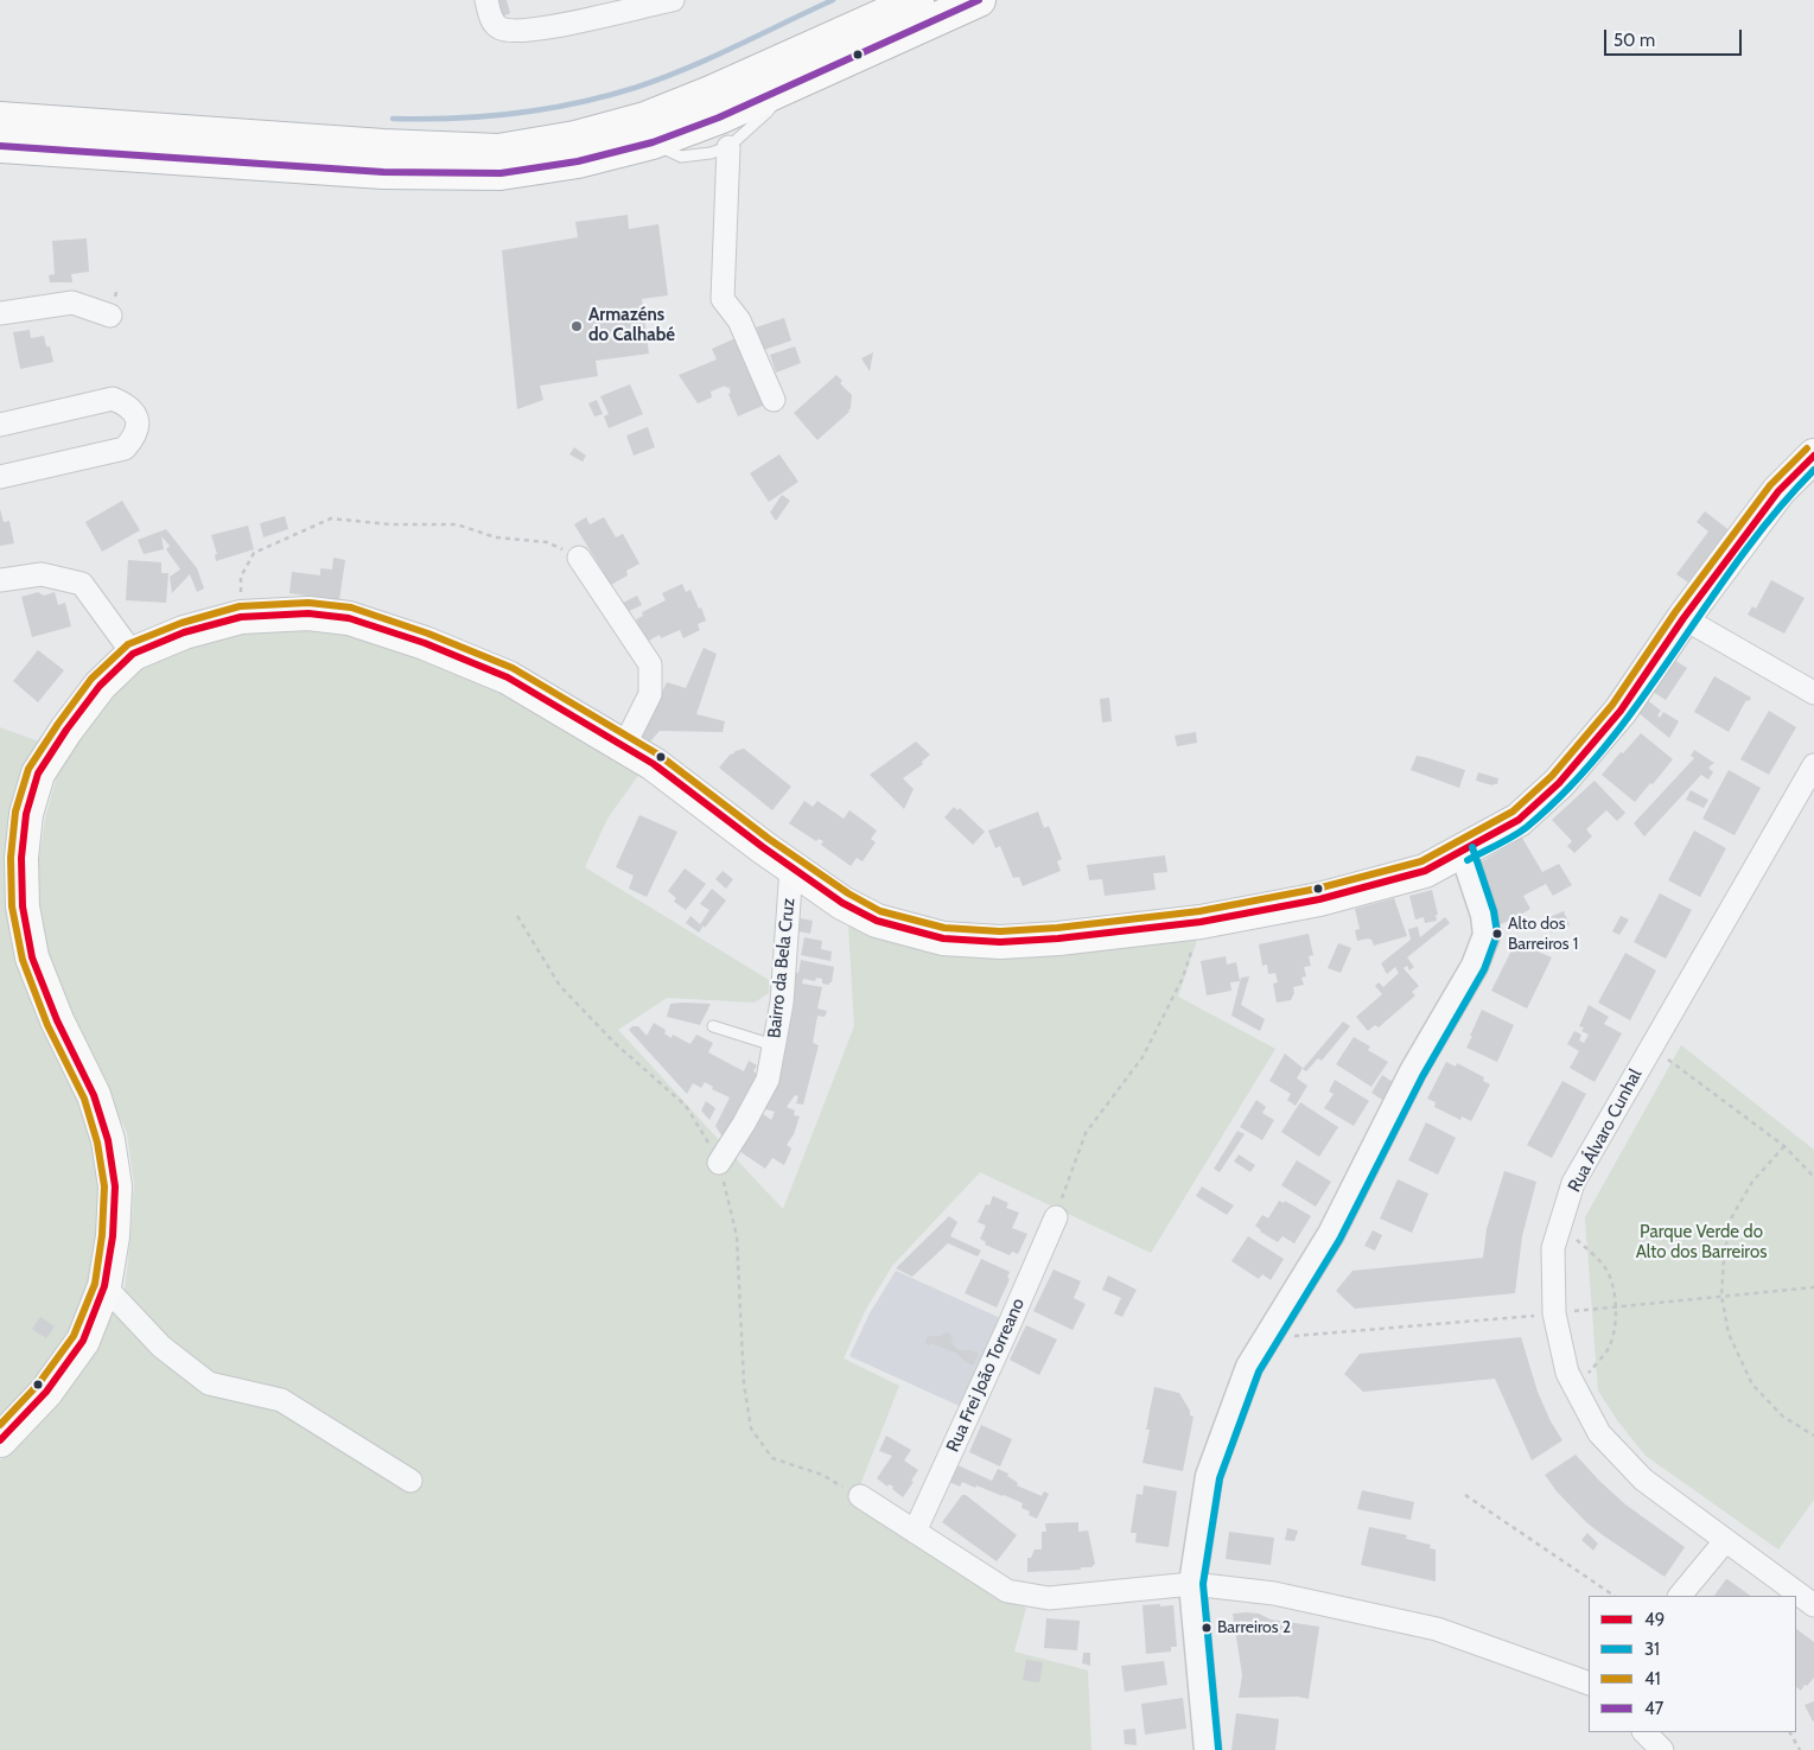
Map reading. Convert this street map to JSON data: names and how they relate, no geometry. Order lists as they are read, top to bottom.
{
  "streets": {
    "street": ["Bairro da Bela Cruz", "Rua Álvaro Cunhal", "Rua Frei João Torreano"]
  },
  "parks": ["Parque Verde do Alto dos Barreiros"],
  "places": ["Armazéns do Calhabé", "Alto dos Barreiros 1", "Barreiros 2"],
  "lines": [
    "transit line 47",
    "transit line 41",
    "transit line 49",
    "transit line 31"
  ],
  "legend": [
    "49",
    "31",
    "41",
    "47"
  ],
  "scale_bar": "50 m"
}
